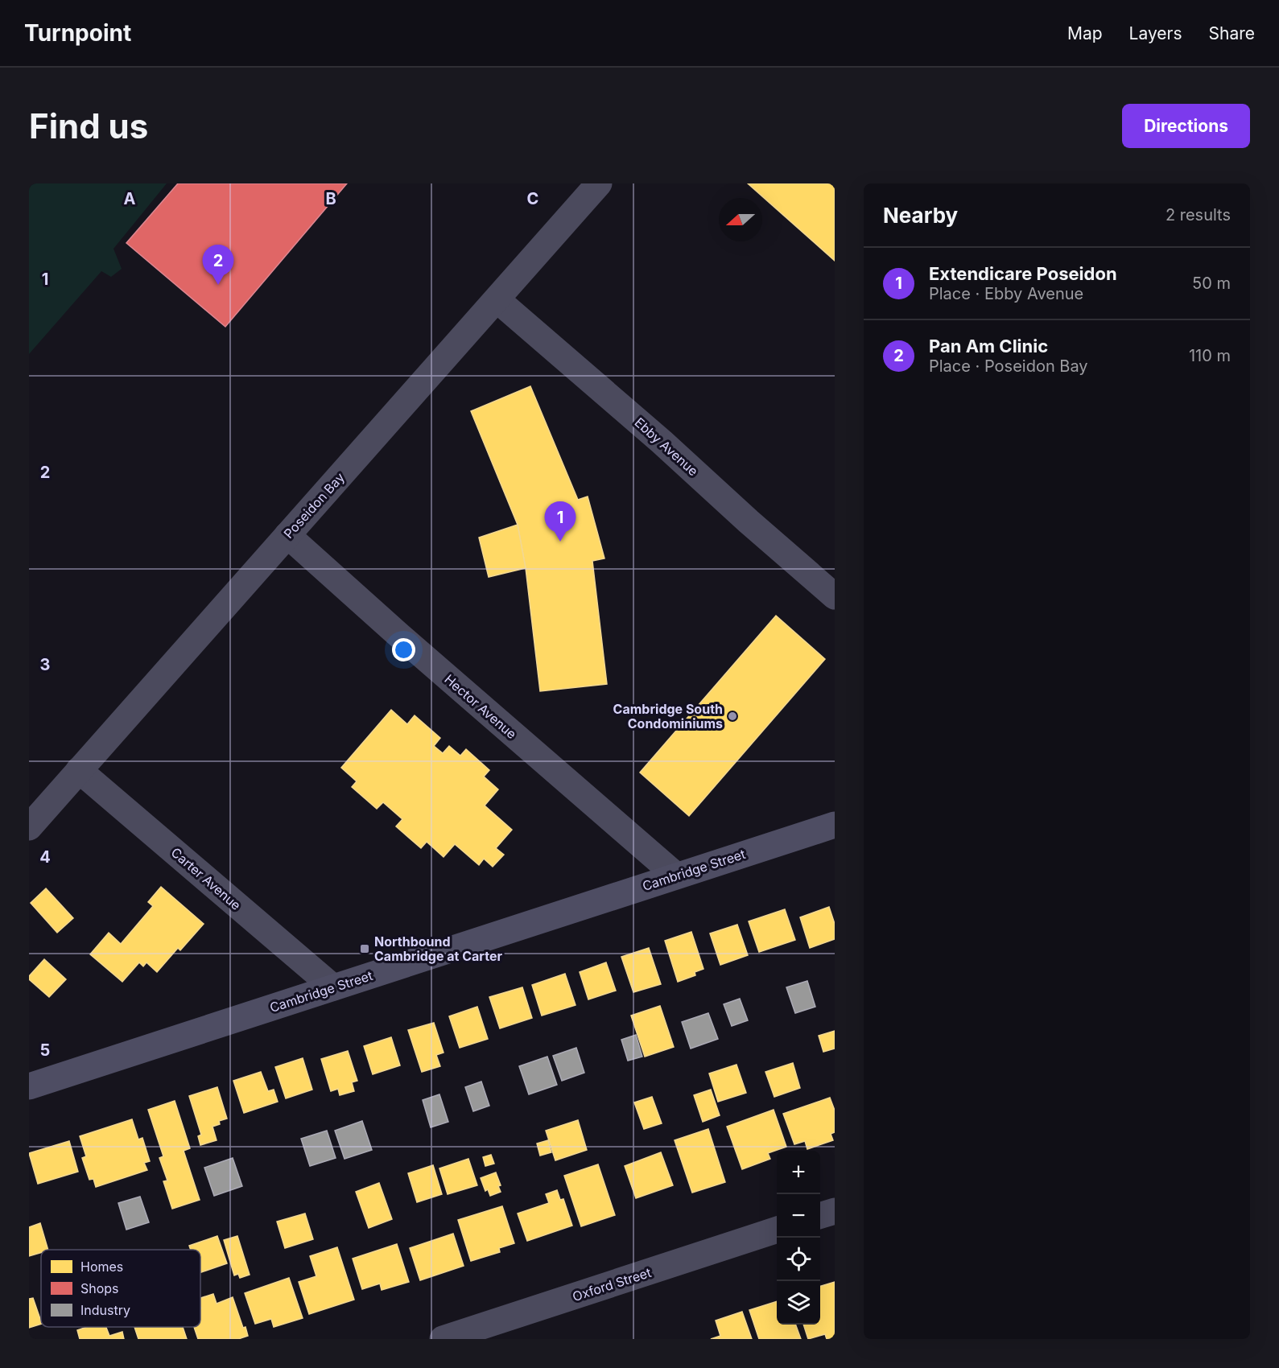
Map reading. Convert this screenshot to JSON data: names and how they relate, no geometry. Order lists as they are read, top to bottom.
{
  "streets": {
    "street": [
      "Ebby Avenue",
      "Poseidon Bay",
      "Hector Avenue",
      "Cambridge Street",
      "Carter Avenue",
      "Oxford Street"
    ]
  },
  "crossings": [
    ["Ebby Avenue", "Poseidon Bay"],
    ["Poseidon Bay", "Hector Avenue"],
    ["Poseidon Bay", "Carter Avenue"],
    ["Hector Avenue", "Cambridge Street"],
    ["Cambridge Street", "Carter Avenue"]
  ],
  "places": {
    "other": ["Cambridge South Condominiums"],
    "transit": ["Northbound Cambridge at Carter"]
  },
  "legend": ["Homes", "Shops", "Industry"],
  "north": "left",
  "page": {
    "header": "Turnpoint",
    "nav": ["Map", "Layers", "Share"],
    "buttons": "Directions",
    "title": "Find us",
    "heading": ["Nearby", "2 results"],
    "pins": ["2", "1"],
    "list": [
      {
        "mark": "1",
        "name": "Extendicare Poseidon",
        "note": "Place · Ebby Avenue",
        "value": "50 m"
      },
      {
        "mark": "2",
        "name": "Pan Am Clinic",
        "note": "Place · Poseidon Bay",
        "value": "110 m"
      }
    ],
    "map_buttons": ["+", "−"]
  },
  "grid": {
    "columns": ["A", "B", "C"],
    "rows": [
      "1",
      "2",
      "3",
      "4",
      "5"
    ]
  }
}
